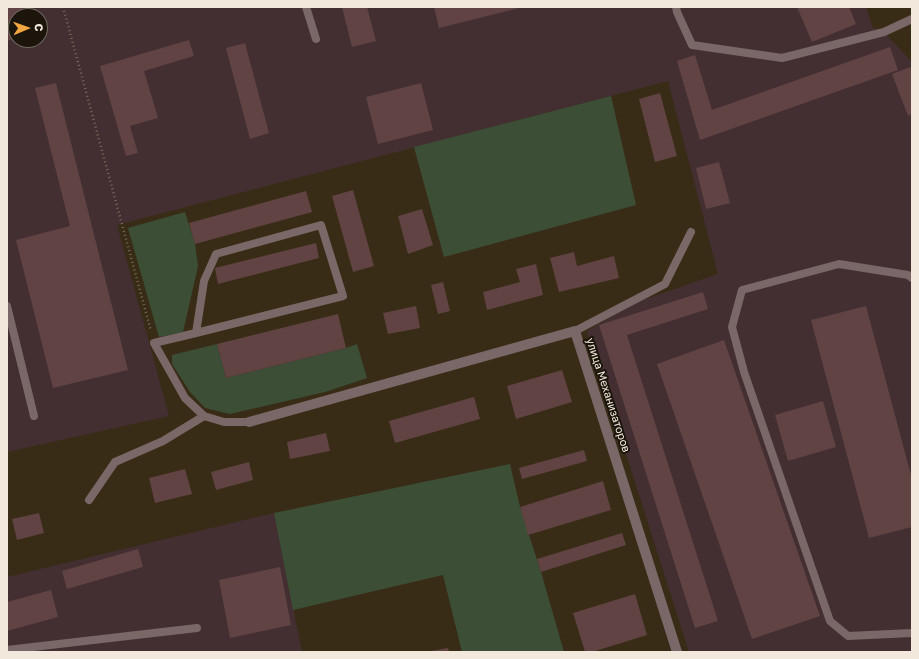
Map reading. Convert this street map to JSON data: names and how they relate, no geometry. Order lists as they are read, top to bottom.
{
  "streets": {
    "street": ["улица Механизаторов"]
  },
  "north": "right"
}
